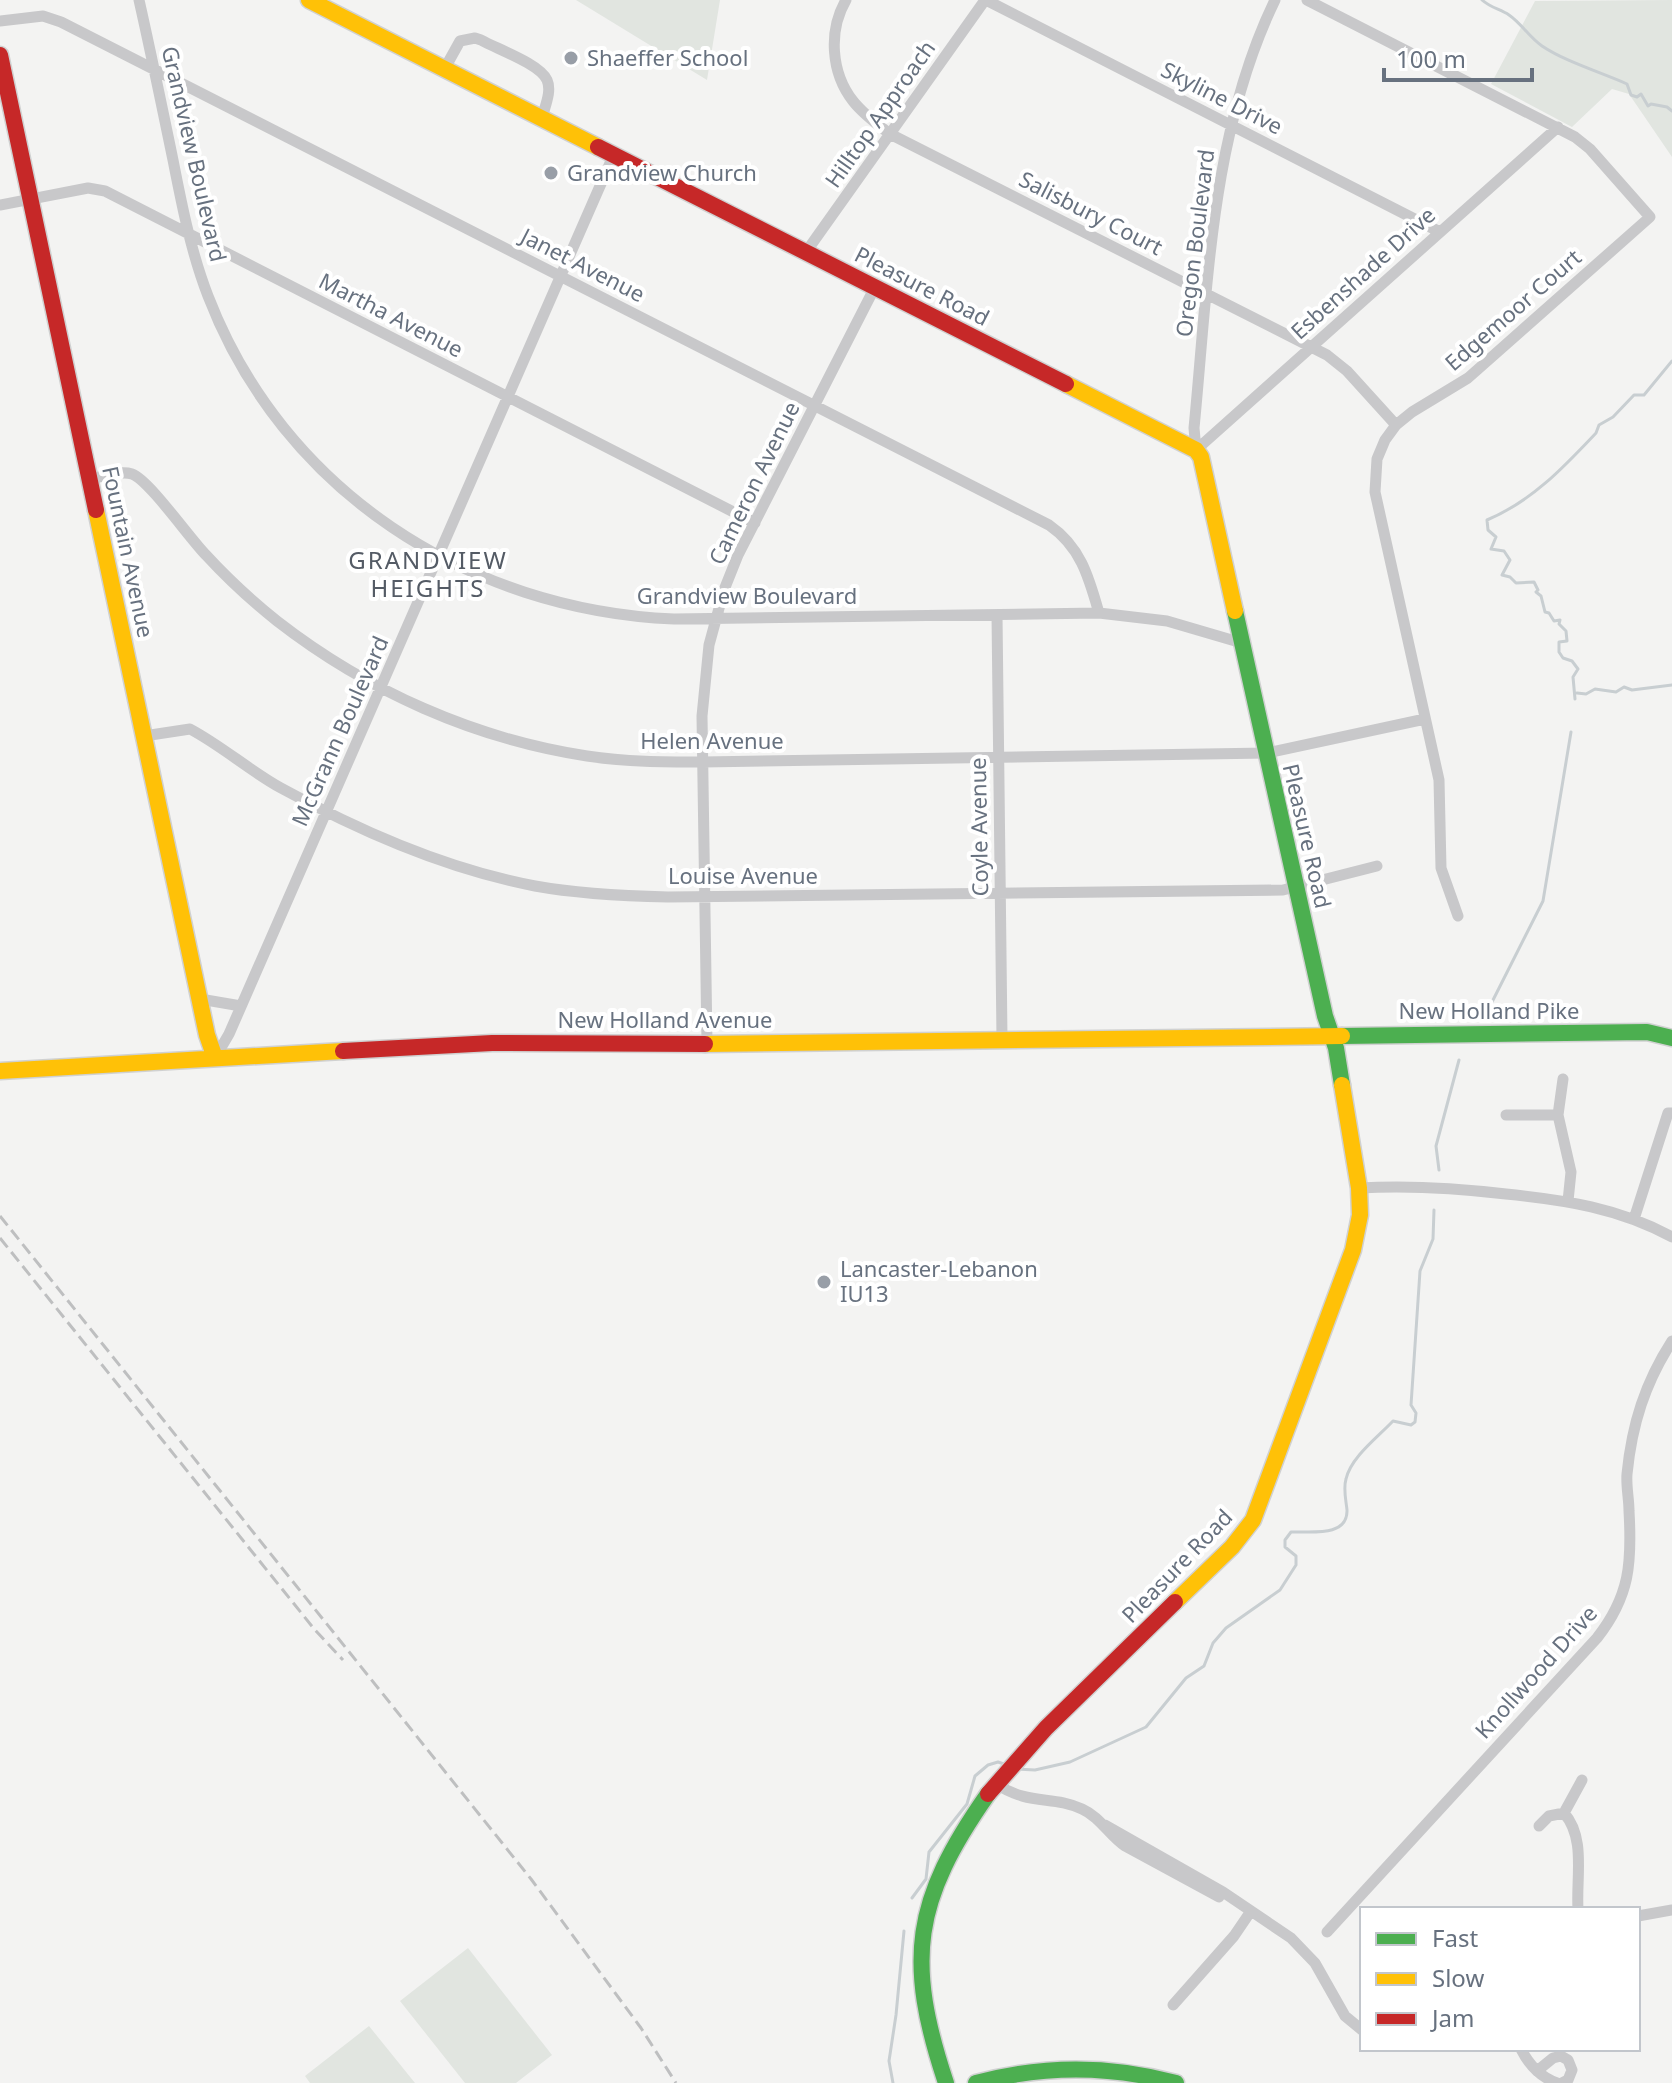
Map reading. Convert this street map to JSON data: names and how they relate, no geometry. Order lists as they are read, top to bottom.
{
  "streets": {
    "street": [
      "Skyline Drive",
      "Hilltop Approach",
      "Grandview Boulevard",
      "Salisbury Court",
      "Oregon Boulevard",
      "Janet Avenue",
      "Esbenshade Drive",
      "Pleasure Road",
      "Edgemoor Court",
      "Martha Avenue",
      "Cameron Avenue",
      "Fountain Avenue",
      "McGrann Boulevard",
      "Helen Avenue",
      "Coyle Avenue",
      "Louise Avenue",
      "New Holland Pike",
      "New Holland Avenue",
      "Knollwood Drive"
    ]
  },
  "crossings": [
    ["Skyline Drive", "Hilltop Approach"],
    ["Skyline Drive", "Oregon Boulevard"],
    ["Skyline Drive", "Esbenshade Drive"],
    ["Hilltop Approach", "Salisbury Court"],
    ["Hilltop Approach", "Pleasure Road"],
    ["Grandview Boulevard", "Janet Avenue"],
    ["Grandview Boulevard", "Pleasure Road"],
    ["Grandview Boulevard", "Martha Avenue"],
    ["Grandview Boulevard", "Cameron Avenue"],
    ["Grandview Boulevard", "McGrann Boulevard"],
    ["Grandview Boulevard", "Coyle Avenue"],
    ["Salisbury Court", "Oregon Boulevard"],
    ["Salisbury Court", "Esbenshade Drive"],
    ["Salisbury Court", "Edgemoor Court"],
    ["Oregon Boulevard", "Esbenshade Drive"],
    ["Oregon Boulevard", "Pleasure Road"],
    ["Janet Avenue", "Cameron Avenue"],
    ["Janet Avenue", "McGrann Boulevard"],
    ["Esbenshade Drive", "Pleasure Road"],
    ["Esbenshade Drive", "Edgemoor Court"],
    ["Pleasure Road", "Cameron Avenue"],
    ["Pleasure Road", "McGrann Boulevard"],
    ["Pleasure Road", "Helen Avenue"],
    ["Pleasure Road", "Louise Avenue"],
    ["Pleasure Road", "New Holland Pike"],
    ["Pleasure Road", "New Holland Avenue"],
    ["Edgemoor Court", "Helen Avenue"],
    ["Martha Avenue", "Cameron Avenue"],
    ["Martha Avenue", "Fountain Avenue"],
    ["Martha Avenue", "McGrann Boulevard"],
    ["Cameron Avenue", "Helen Avenue"],
    ["Cameron Avenue", "Louise Avenue"],
    ["Cameron Avenue", "New Holland Avenue"],
    ["Fountain Avenue", "McGrann Boulevard"],
    ["Fountain Avenue", "Helen Avenue"],
    ["Fountain Avenue", "Louise Avenue"],
    ["Fountain Avenue", "New Holland Avenue"],
    ["McGrann Boulevard", "Helen Avenue"],
    ["McGrann Boulevard", "Louise Avenue"],
    ["McGrann Boulevard", "New Holland Avenue"],
    ["Helen Avenue", "Coyle Avenue"],
    ["Coyle Avenue", "Louise Avenue"],
    ["Coyle Avenue", "New Holland Avenue"],
    ["New Holland Pike", "New Holland Avenue"]
  ],
  "districts": ["GRANDVIEW HEIGHTS"],
  "places": ["Shaeffer School", "Grandview Church", "Lancaster-Lebanon IU13"],
  "legend": ["Fast", "Slow", "Jam"],
  "scale_bar": "100 m"
}
